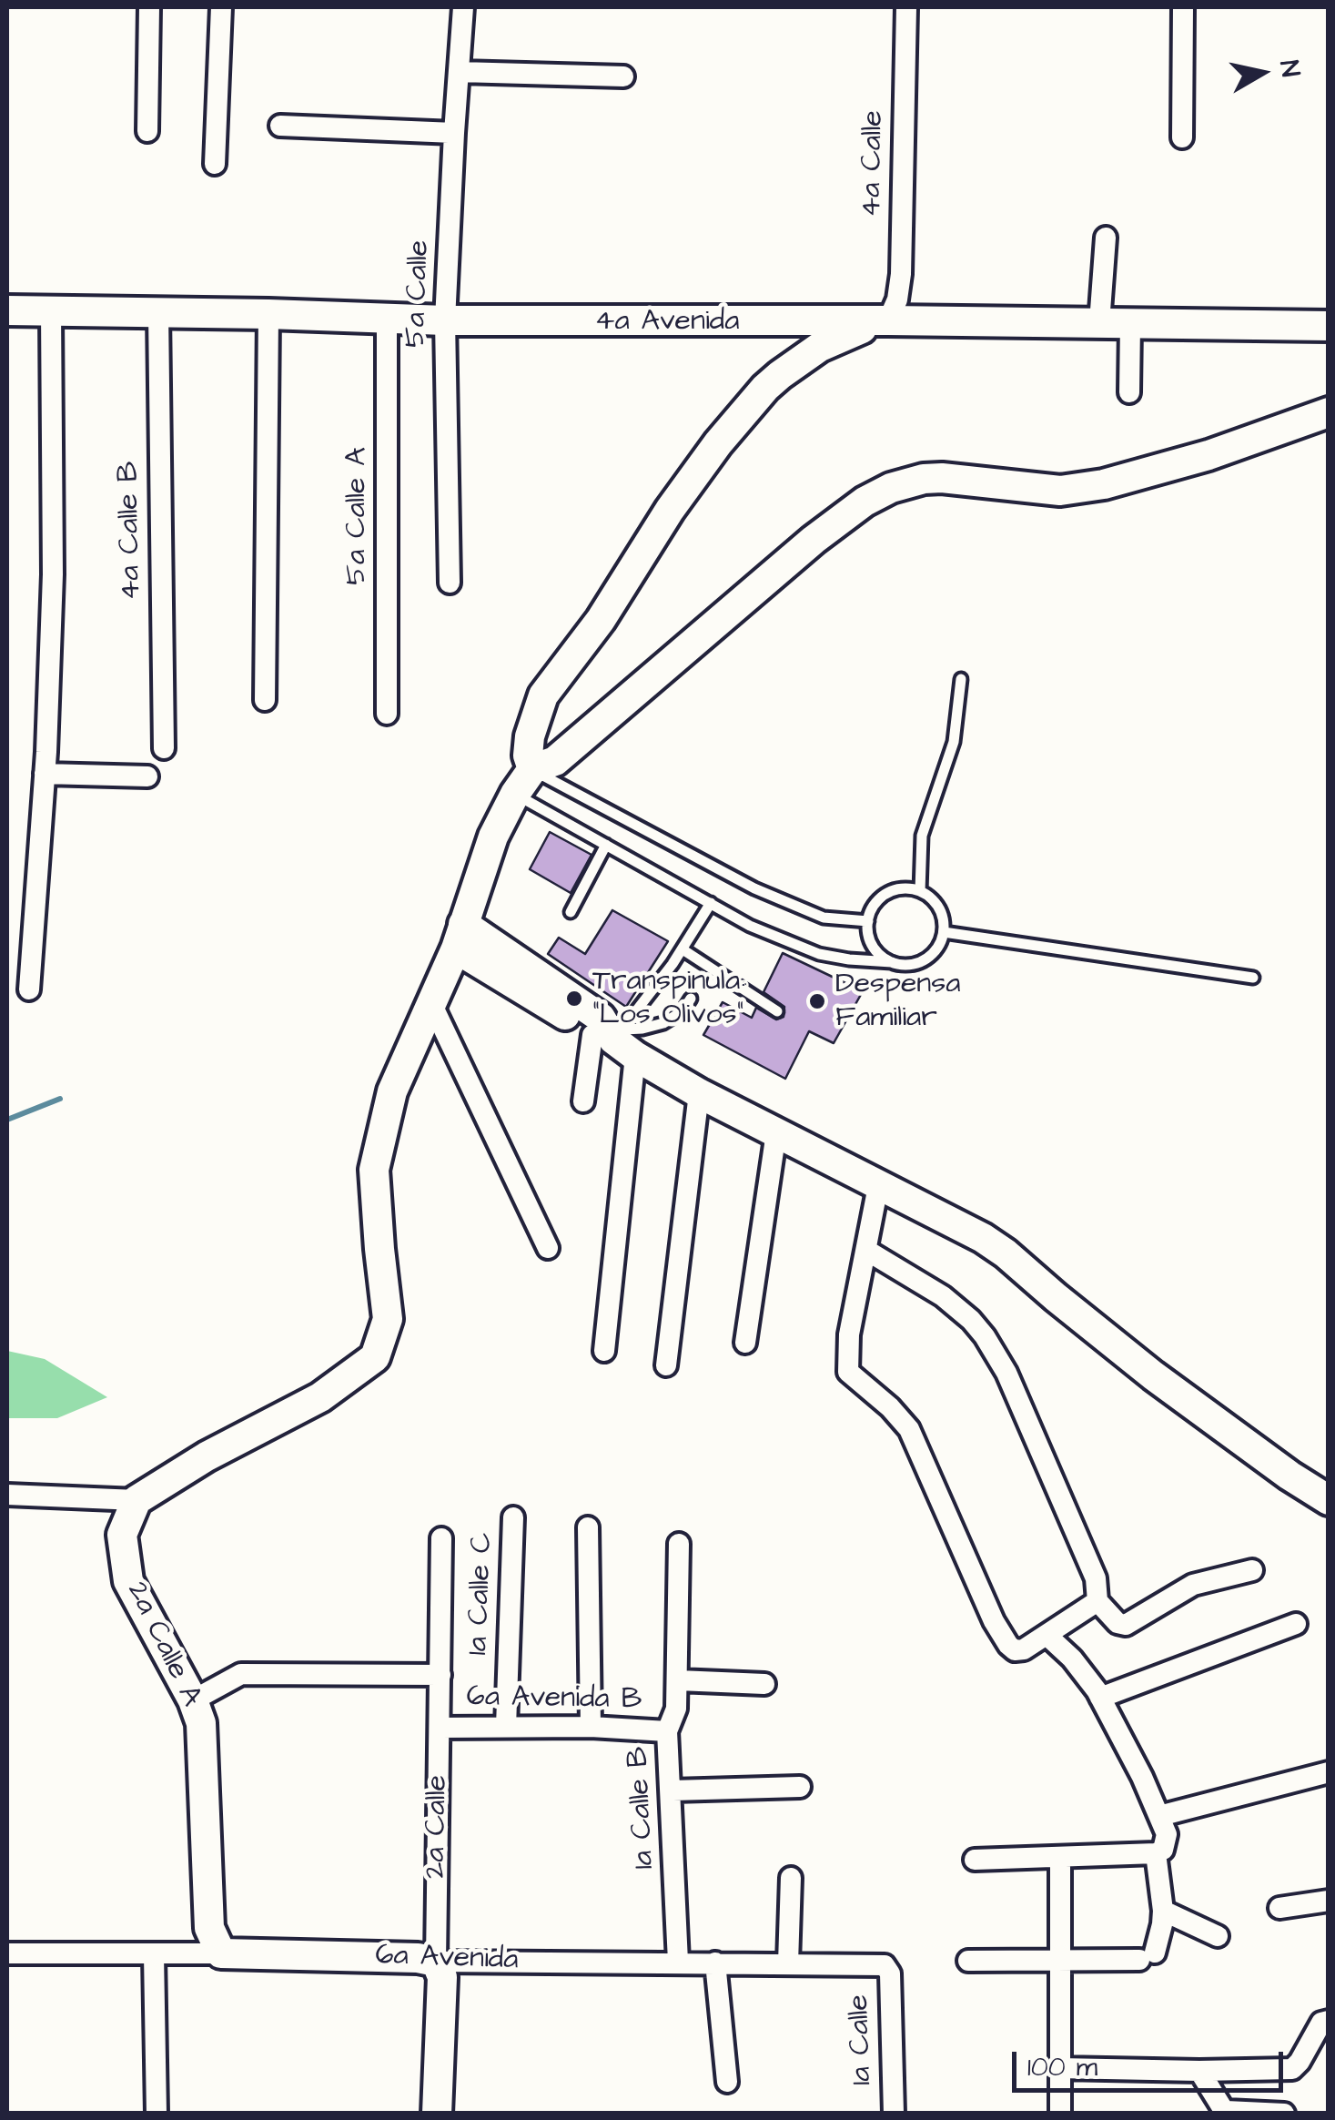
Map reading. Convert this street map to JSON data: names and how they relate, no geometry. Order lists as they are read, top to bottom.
{
  "streets": {
    "street": [
      "4a Calle",
      "5a Calle",
      "4a Avenida",
      "5a Calle A",
      "4a Calle B",
      "1a Calle C",
      "2a Calle A",
      "6a Avenida B",
      "1a Calle B",
      "2a Calle",
      "6a Avenida",
      "1a Calle"
    ]
  },
  "crossings": [
    ["4a Calle", "4a Avenida"],
    ["5a Calle", "4a Avenida"],
    ["4a Avenida", "5a Calle A"],
    ["4a Avenida", "4a Calle B"],
    ["1a Calle C", "6a Avenida B"],
    ["2a Calle A", "6a Avenida"],
    ["6a Avenida B", "1a Calle B"],
    ["6a Avenida B", "2a Calle"],
    ["1a Calle B", "6a Avenida"],
    ["2a Calle", "6a Avenida"],
    ["6a Avenida", "1a Calle"]
  ],
  "places": ["Transpinula: \"Los Olivos\"", "Despensa Familiar"],
  "scale_bar": "100 m",
  "north": "right"
}
